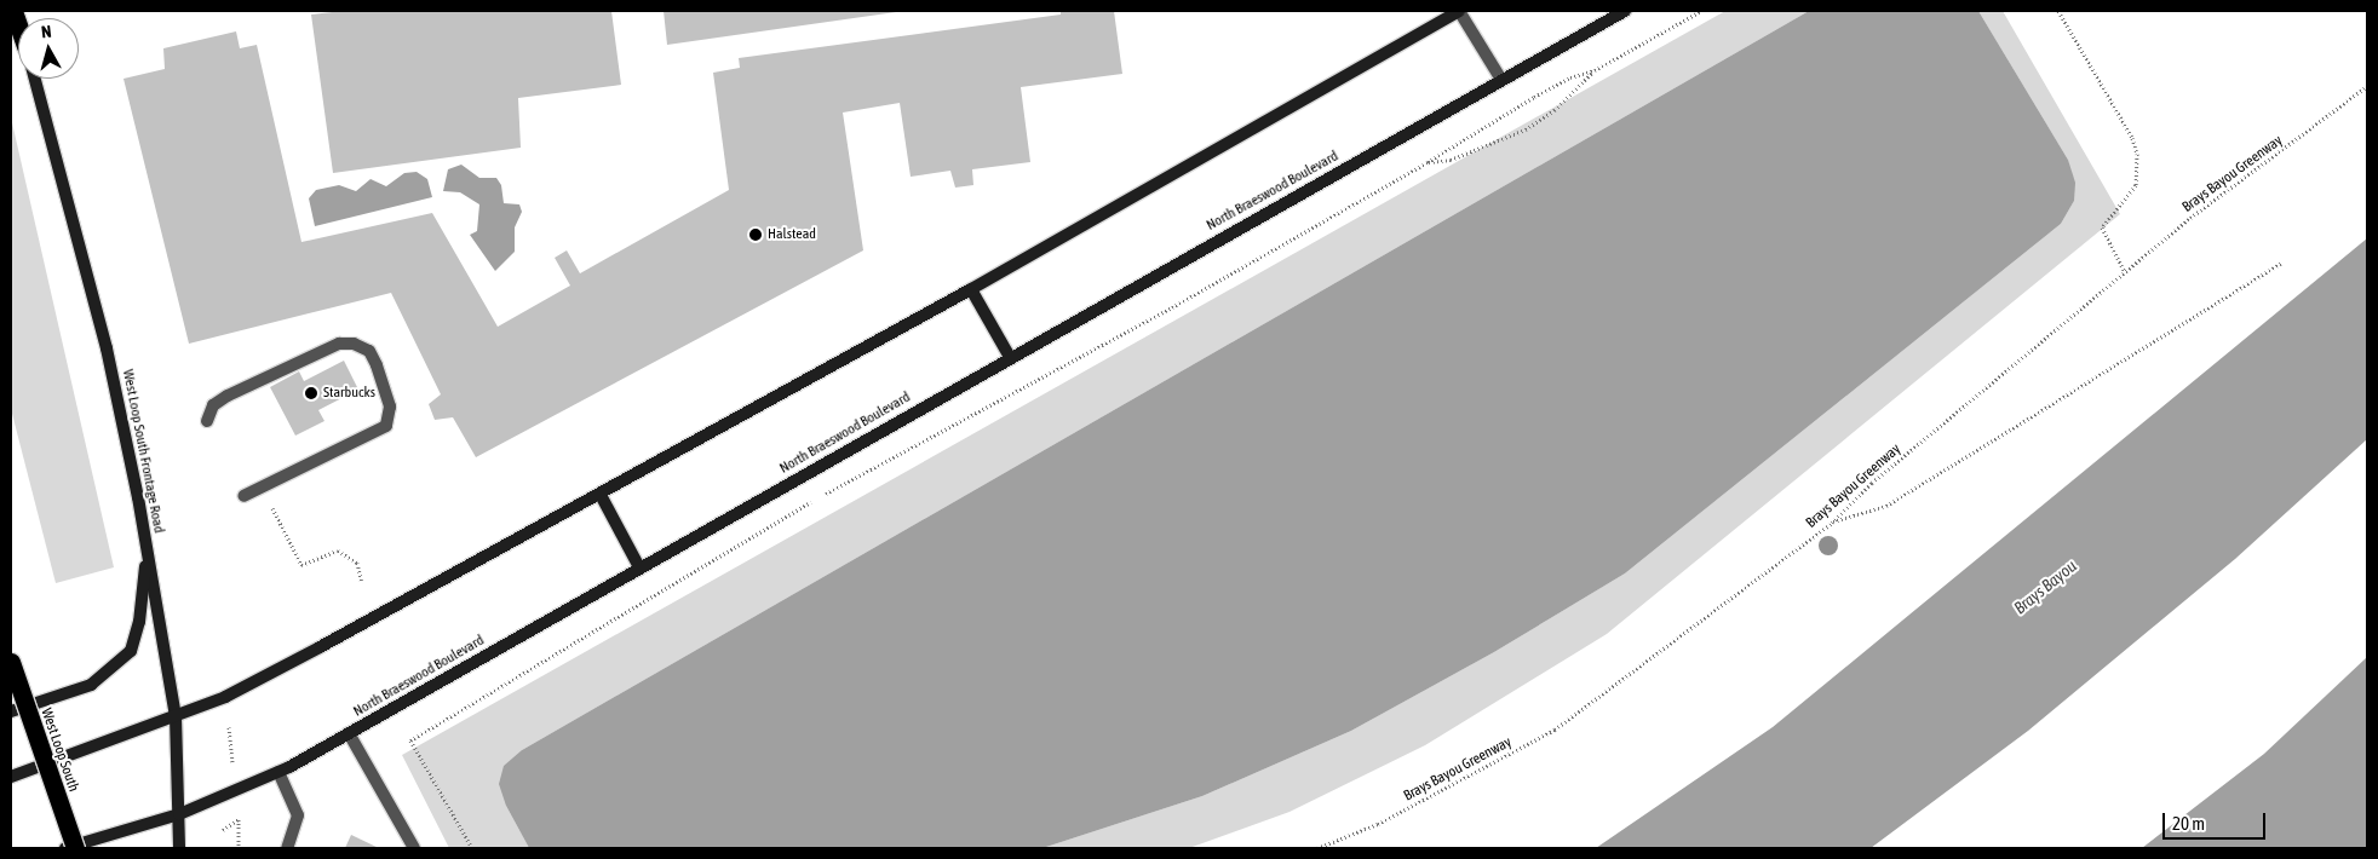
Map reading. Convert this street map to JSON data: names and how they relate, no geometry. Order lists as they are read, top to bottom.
{
  "streets": {
    "highway": ["West Loop South"],
    "main road": ["North Braeswood Boulevard", "West Loop South Frontage Road"],
    "path": ["Brays Bayou Greenway"]
  },
  "crossings": [
    ["North Braeswood Boulevard", "West Loop South Frontage Road"]
  ],
  "water": ["Brays Bayou"],
  "places": ["Halstead", "Starbucks"],
  "scale_bar": "20 m",
  "north": "top"
}
